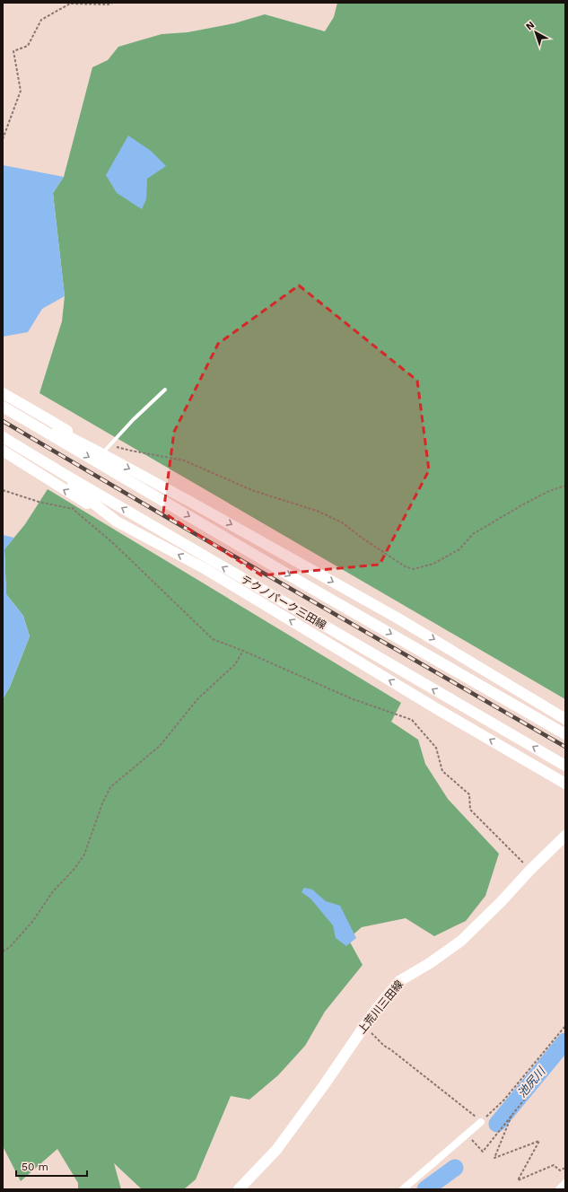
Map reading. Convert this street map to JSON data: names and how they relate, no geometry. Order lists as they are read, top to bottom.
{
  "streets": {
    "main road": ["テクノパーク三田線", "上荒川三田線"]
  },
  "water": ["池尻川"],
  "scale_bar": "50 m",
  "north": "top left"
}
